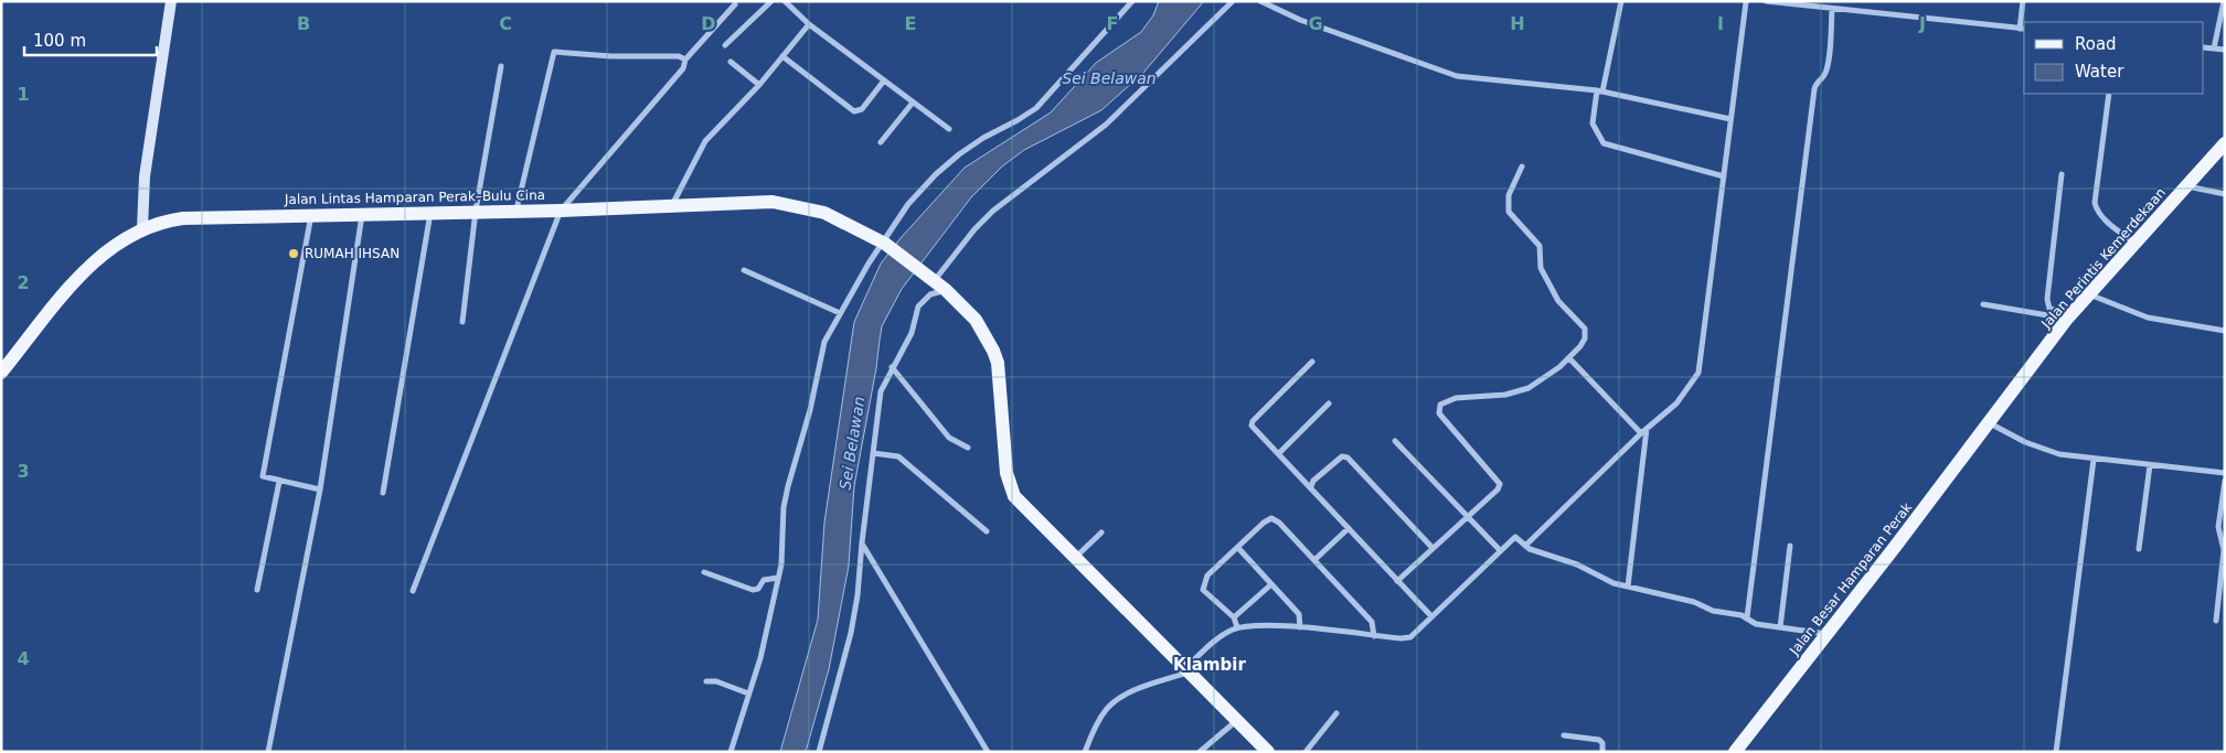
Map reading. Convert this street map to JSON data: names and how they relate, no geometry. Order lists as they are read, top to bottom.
{
  "streets": {
    "main road": ["Jalan Lintas Hamparan Perak–Bulu Cina", "Jalan Perintis Kemerdekaan", "Jalan Besar Hamparan Perak"]
  },
  "crossings": [
    ["Jalan Perintis Kemerdekaan", "Jalan Besar Hamparan Perak"]
  ],
  "districts": ["Klambir"],
  "water": ["Sei Belawan"],
  "places": ["RUMAH IHSAN"],
  "legend": ["Road", "Water"],
  "scale_bar": "100 m",
  "grid": {
    "columns": [
      "B",
      "C",
      "D",
      "E",
      "F",
      "G",
      "H",
      "I",
      "J"
    ],
    "rows": [
      "1",
      "2",
      "3",
      "4"
    ]
  }
}
